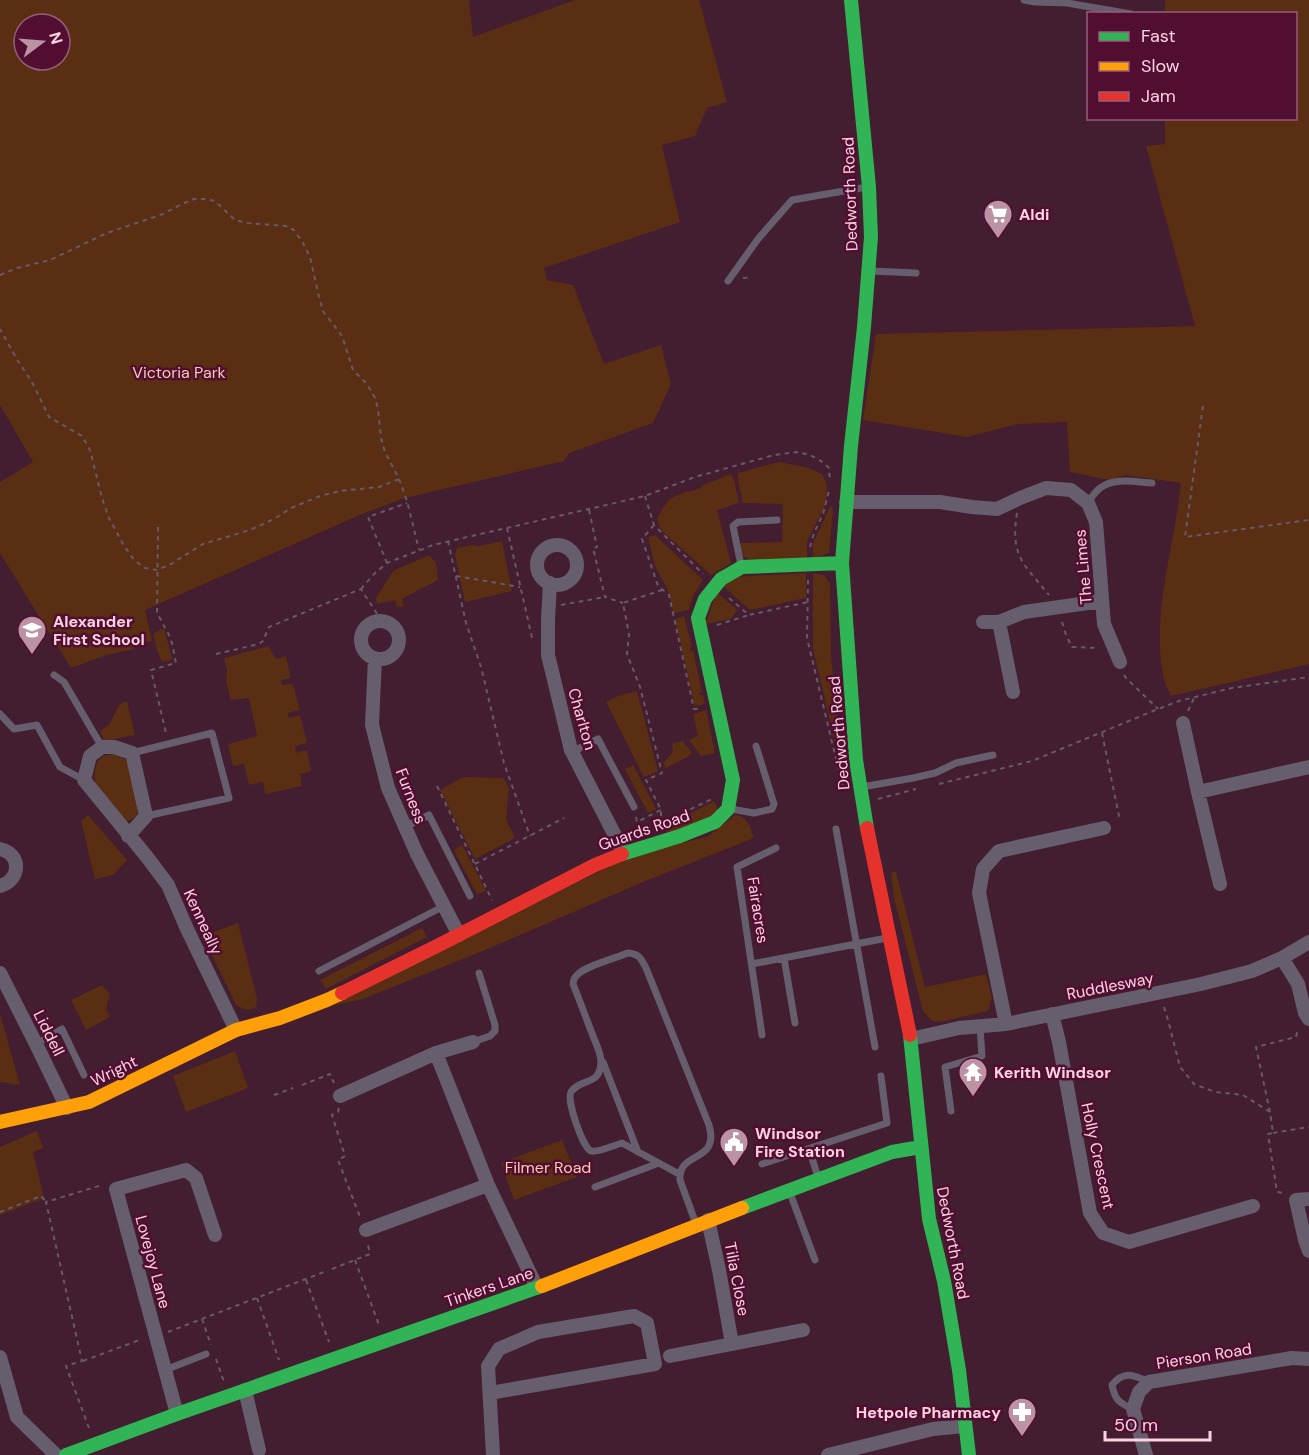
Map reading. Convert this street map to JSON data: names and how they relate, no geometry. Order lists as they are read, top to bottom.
{
  "streets": {
    "street": [
      "Dedworth Road",
      "The Limes",
      "Charlton",
      "Furness",
      "Guards Road",
      "Kenneally",
      "Ruddlesway",
      "Liddell",
      "Wright",
      "Holly Crescent",
      "Lovejoy Lane",
      "Tilia Close",
      "Tinkers Lane",
      "Pierson Road"
    ],
    "lane": ["Fairacres"]
  },
  "crossings": [
    ["Dedworth Road", "Fairacres"],
    ["Dedworth Road", "Ruddlesway"],
    ["Dedworth Road", "Tinkers Lane"],
    ["Charlton", "Guards Road"],
    ["Furness", "Guards Road"],
    ["Guards Road", "Kenneally"],
    ["Guards Road", "Wright"],
    ["Kenneally", "Wright"],
    ["Ruddlesway", "Holly Crescent"],
    ["Liddell", "Wright"],
    ["Lovejoy Lane", "Tinkers Lane"],
    ["Tilia Close", "Tinkers Lane"]
  ],
  "parks": ["Victoria Park", "Filmer Road"],
  "places": {
    "supermarket": ["Aldi"],
    "school or university": ["Alexander First School"],
    "temple": ["Kerith Windsor"],
    "public building": ["Windsor Fire Station"],
    "pharmacy": ["Hetpole Pharmacy"]
  },
  "legend": ["Fast", "Slow", "Jam"],
  "scale_bar": "50 m",
  "north": "right"
}
